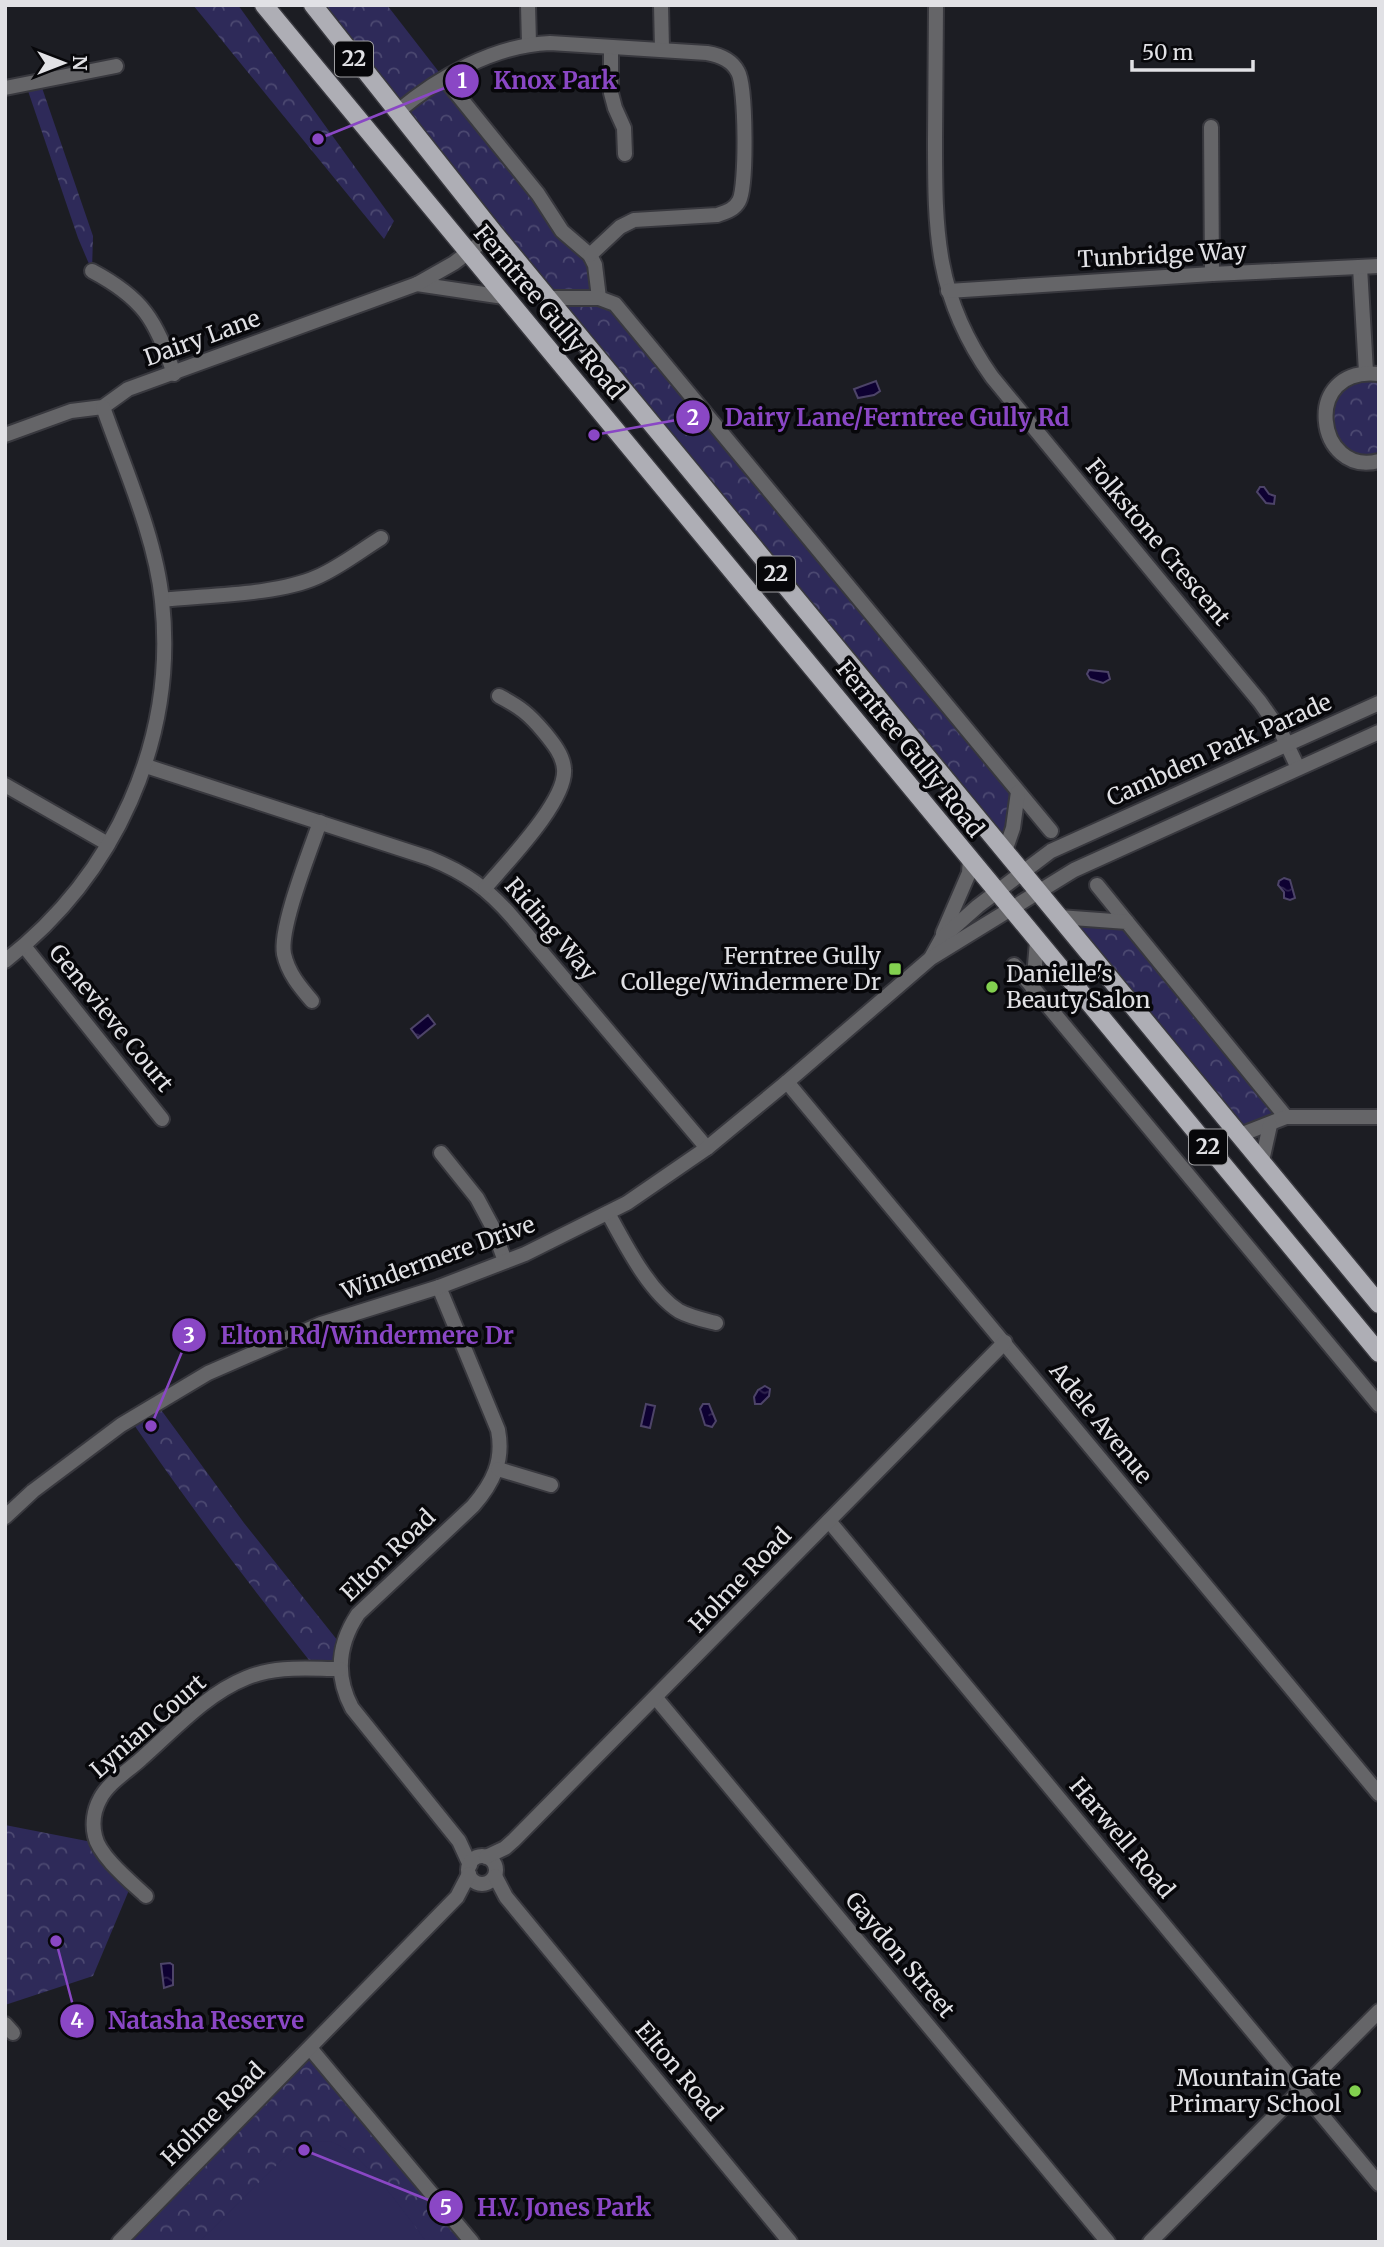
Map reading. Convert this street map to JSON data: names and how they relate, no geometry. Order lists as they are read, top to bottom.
{
  "streets": {
    "main road": ["22", "Ferntree Gully Road"],
    "street": [
      "Tunbridge Way",
      "Dairy Lane",
      "Folkstone Crescent",
      "Cambden Park Parade",
      "Riding Way",
      "Genevieve Court",
      "Windermere Drive",
      "Adele Avenue",
      "Elton Road",
      "Holme Road",
      "Lynian Court",
      "Harwell Road",
      "Gaydon Street"
    ]
  },
  "crossings": [
    ["Tunbridge Way", "Folkstone Crescent"],
    ["Ferntree Gully Road", "Dairy Lane"],
    ["Ferntree Gully Road", "Cambden Park Parade"],
    ["Ferntree Gully Road", "Windermere Drive"],
    ["Folkstone Crescent", "Cambden Park Parade"],
    ["Cambden Park Parade", "Windermere Drive"],
    ["Riding Way", "Windermere Drive"],
    ["Windermere Drive", "Adele Avenue"],
    ["Adele Avenue", "Holme Road"],
    ["Elton Road", "Holme Road"],
    ["Elton Road", "Lynian Court"],
    ["Holme Road", "Harwell Road"],
    ["Holme Road", "Gaydon Street"]
  ],
  "places": {
    "other": [
      "Knox Park",
      "Dairy Lane/Ferntree Gully Rd",
      "Danielle's Beauty Salon",
      "Elton Rd/Windermere Dr",
      "Natasha Reserve",
      "Mountain Gate Primary School",
      "H.V. Jones Park"
    ],
    "transit": ["Ferntree Gully College/Windermere Dr"]
  },
  "scale_bar": "50 m",
  "north": "right"
}
